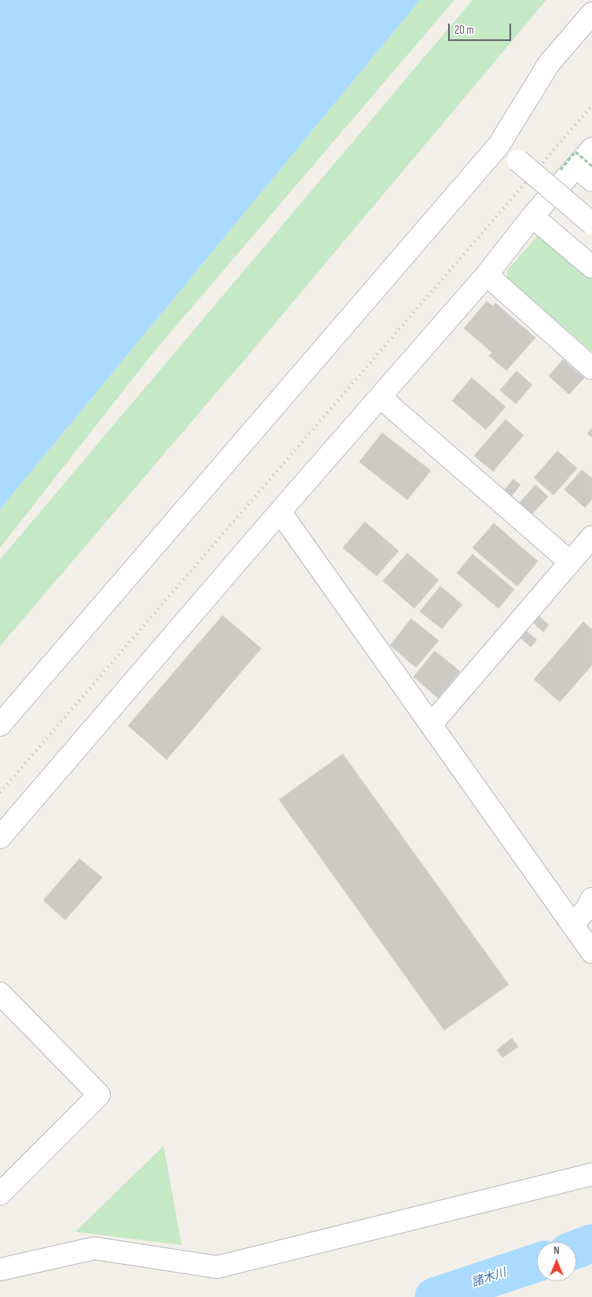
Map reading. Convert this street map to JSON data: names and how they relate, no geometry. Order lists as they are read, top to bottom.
{
  "water": ["諸木川"],
  "scale_bar": "20 m",
  "north": "top"
}
